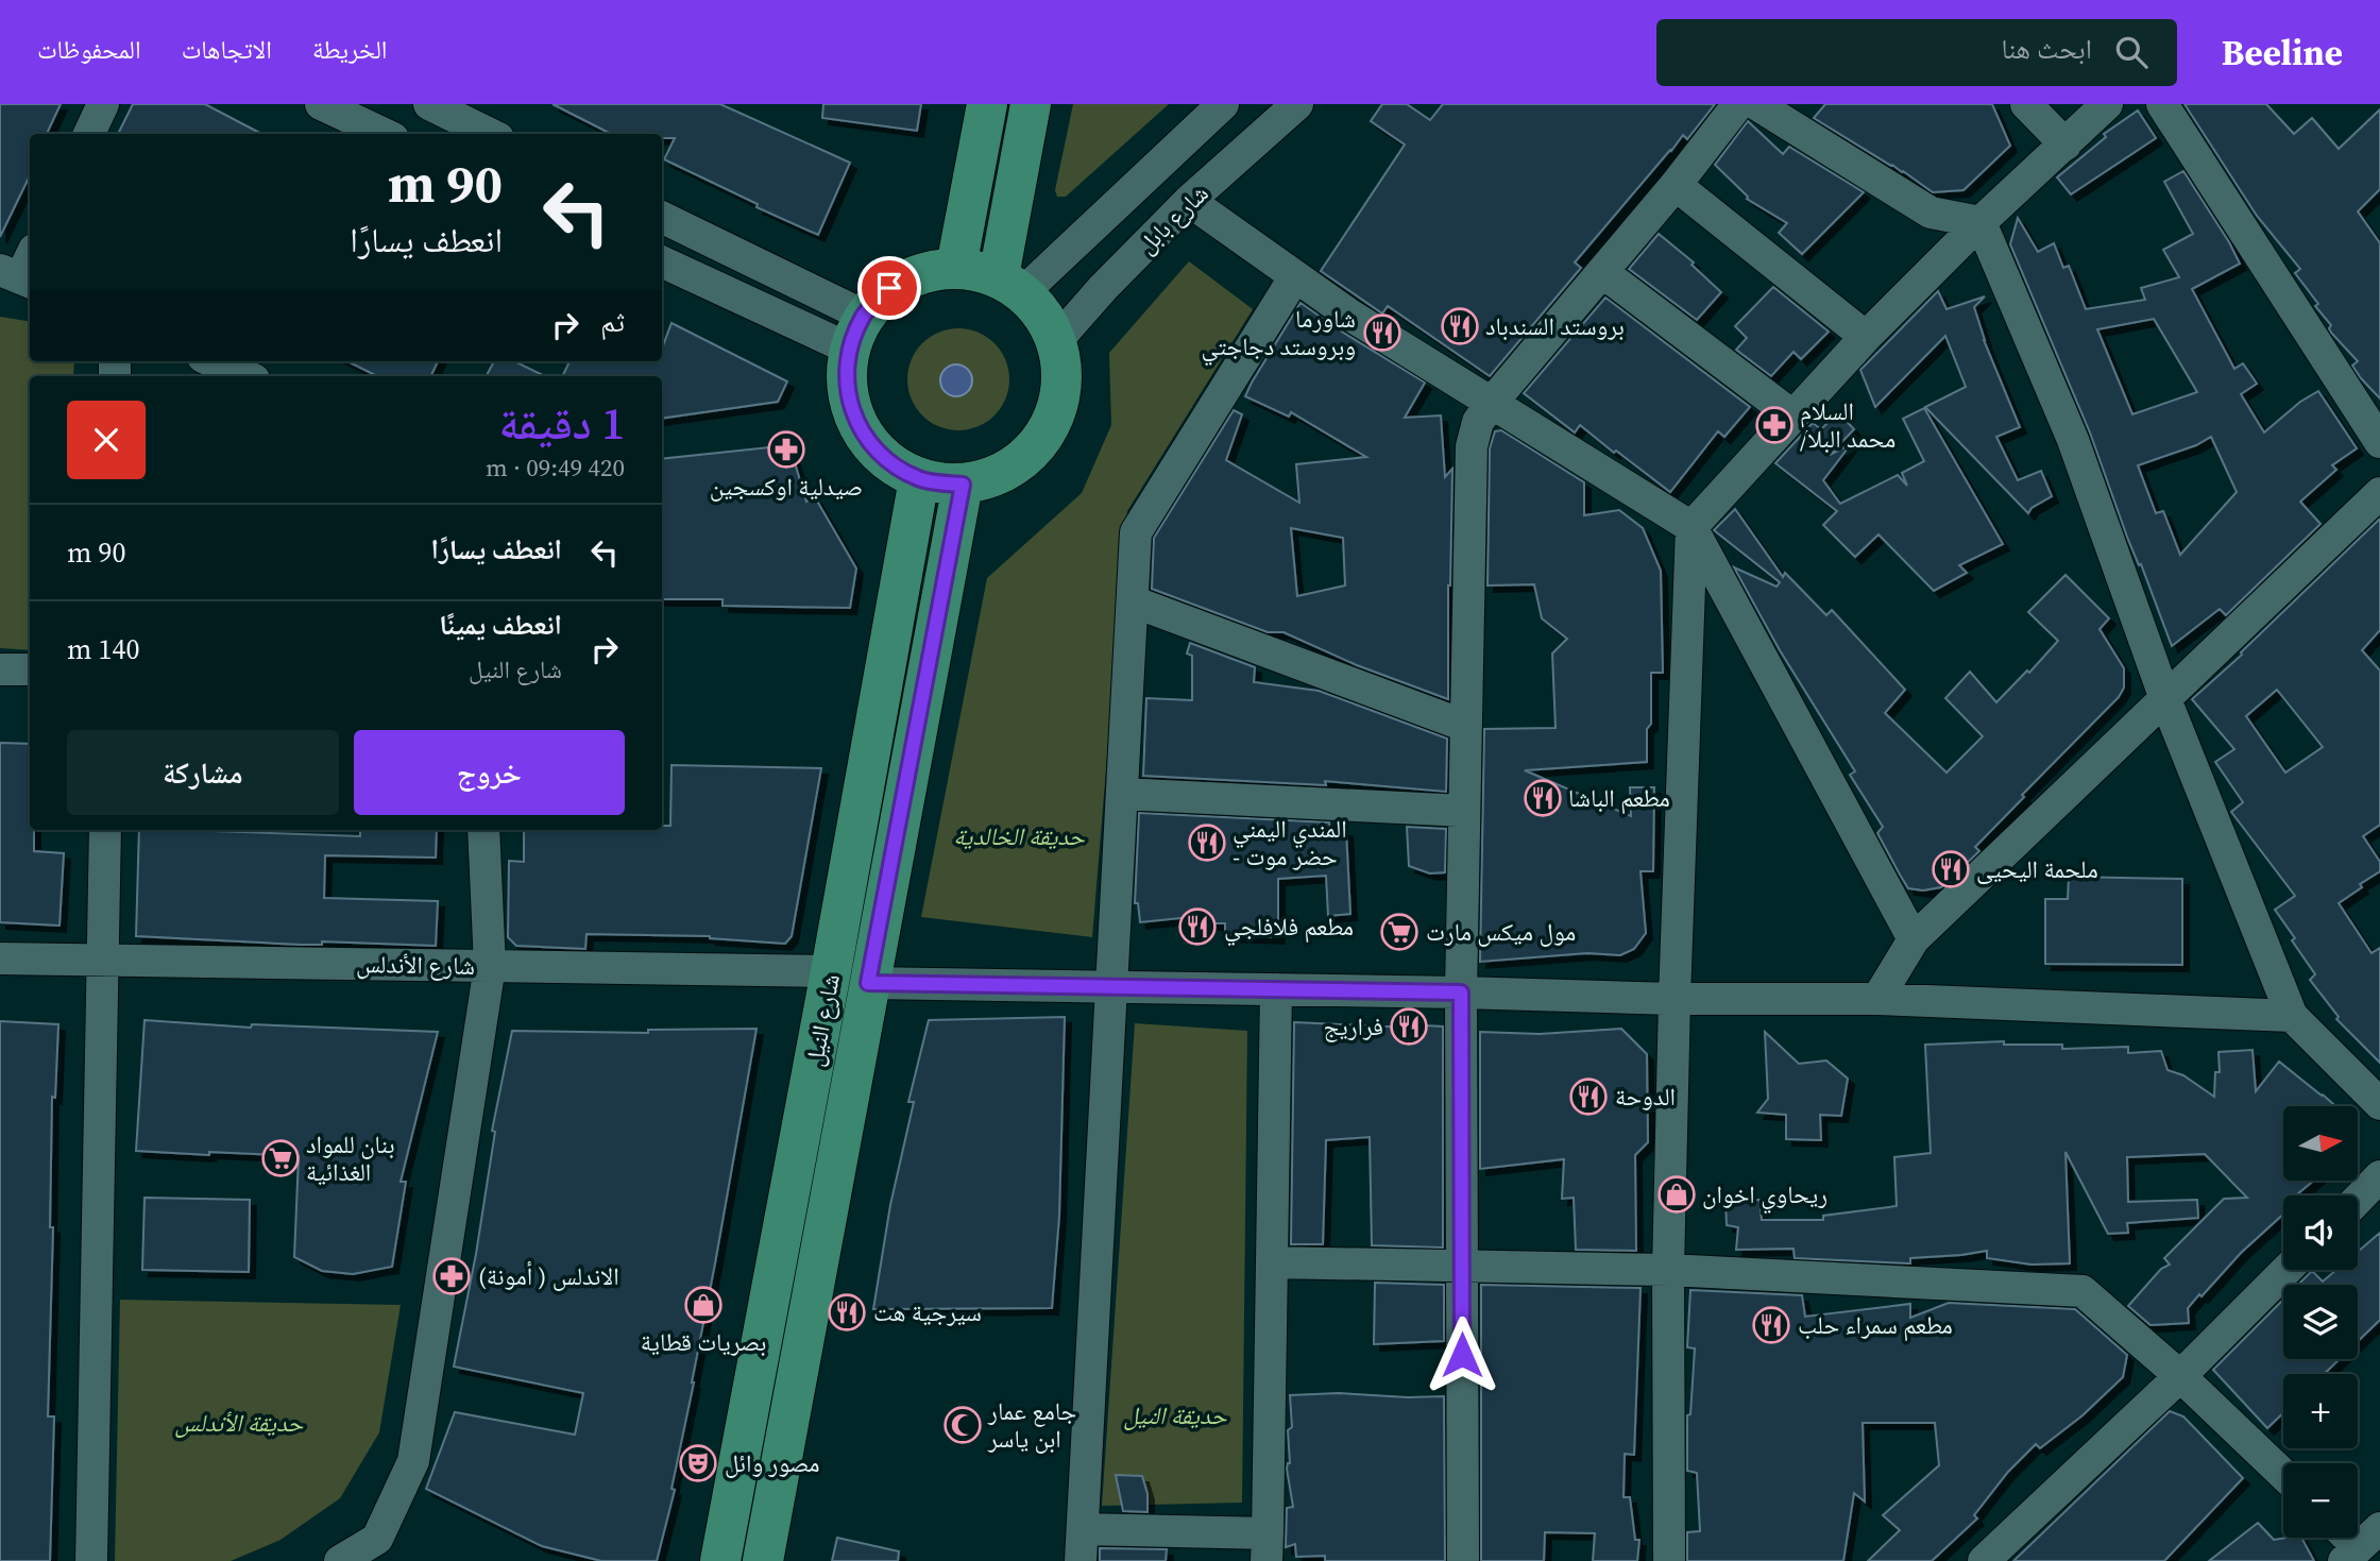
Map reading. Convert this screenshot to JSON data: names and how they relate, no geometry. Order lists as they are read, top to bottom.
{
  "streets": {
    "main road": ["شارع النيل"],
    "street": ["شارع بابل", "شارع الأندلس"]
  },
  "crossings": [
    ["شارع بابل", "شارع النيل"],
    ["شارع الأندلس", "شارع النيل"]
  ],
  "parks": ["حديقة الخالدية", "حديقة النيل", "حديقة الأندلس"],
  "places": {
    "restaurant": [
      "بروستد السندباد",
      "شاورما وبروستد دجاجتي",
      "مطعم الباشا",
      "المندي اليمني - حضر موت",
      "ملحمة اليحيى",
      "مطعم فلافلجي",
      "فراريج",
      "الدوحة",
      "سيرجية هت",
      "مطعم سمراء حلب"
    ],
    "pharmacy": ["السلام /محمد البلا", "صيدلية اوكسجين", "الاندلس ( أمونة)"],
    "supermarket": ["مول ميكس مارت", "بنان للمواد الغذائية"],
    "shop": ["ريحاوي اخوان", "بصريات قطاية"],
    "mosque": ["جامع عمار ابن ياسر"],
    "theatre": ["مصور وائل"]
  },
  "north": "right",
  "page": {
    "header": "Beeline",
    "search": "ابحث هنا",
    "nav": ["الخريطة", "الاتجاهات", "المحفوظات"],
    "turn": ["90 m", "انعطف يسارًا"],
    "then": "ثم",
    "heading": ["1 دقيقة", "420 m · 09:49"],
    "list": [
      {
        "name": "انعطف يسارًا",
        "value": "90 m"
      },
      {
        "name": "انعطف يمينًا",
        "note": "شارع النيل",
        "value": "140 m"
      }
    ],
    "buttons": ["خروج", "مشاركة"],
    "map_buttons": ["+", "−"]
  }
}
